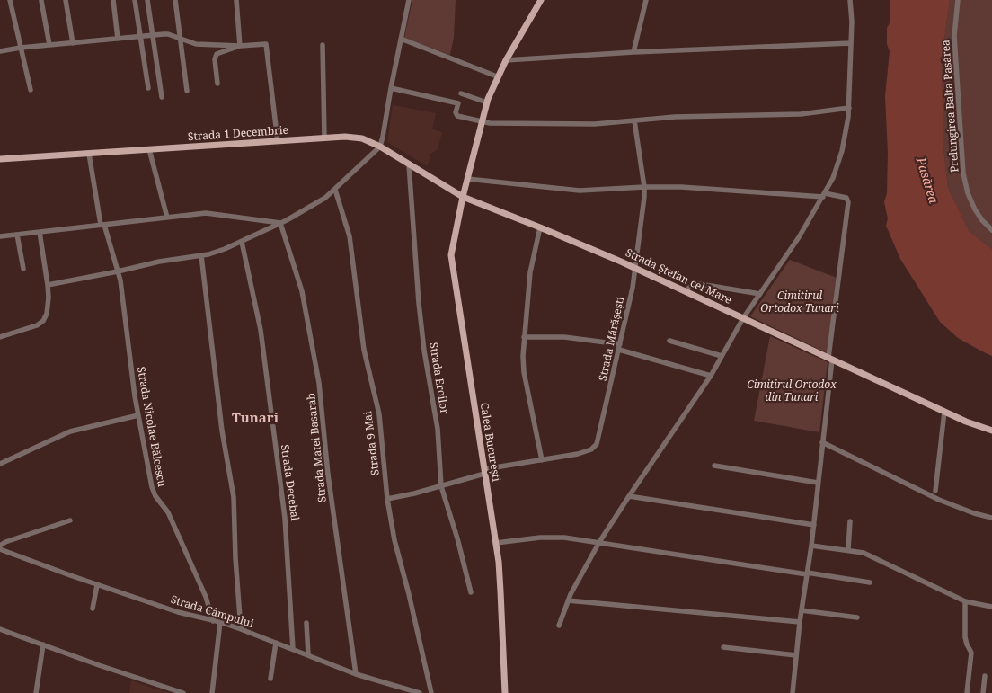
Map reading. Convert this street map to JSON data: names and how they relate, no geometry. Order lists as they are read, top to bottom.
{
  "streets": {
    "main road": ["Strada 1 Decembrie", "Strada Ștefan cel Mare", "Calea București"],
    "street": [
      "Prelungirea Balta Pasărea",
      "Strada Mărășești",
      "Strada Eroilor",
      "Strada Nicolae Bălcescu",
      "Strada 9 Mai",
      "Strada Matei Basarab",
      "Strada Decebal",
      "Strada Câmpului"
    ]
  },
  "crossings": [
    ["Strada 1 Decembrie", "Strada Ștefan cel Mare"],
    ["Strada 1 Decembrie", "Strada Eroilor"],
    ["Strada 1 Decembrie", "Strada Nicolae Bălcescu"],
    ["Strada 1 Decembrie", "Calea București"],
    ["Strada Ștefan cel Mare", "Strada Mărășești"],
    ["Strada Ștefan cel Mare", "Calea București"],
    ["Strada Mărășești", "Strada Eroilor"],
    ["Strada Mărășești", "Calea București"],
    ["Strada Mărășești", "Strada 9 Mai"],
    ["Strada Nicolae Bălcescu", "Strada Câmpului"],
    ["Strada Matei Basarab", "Strada Câmpului"],
    ["Strada Decebal", "Strada Câmpului"]
  ],
  "districts": ["Tunari"],
  "water": ["Pasărea"],
  "parks": ["Cimitirul Ortodox Tunari", "Cimitirul Ortodox din Tunari"]
}
